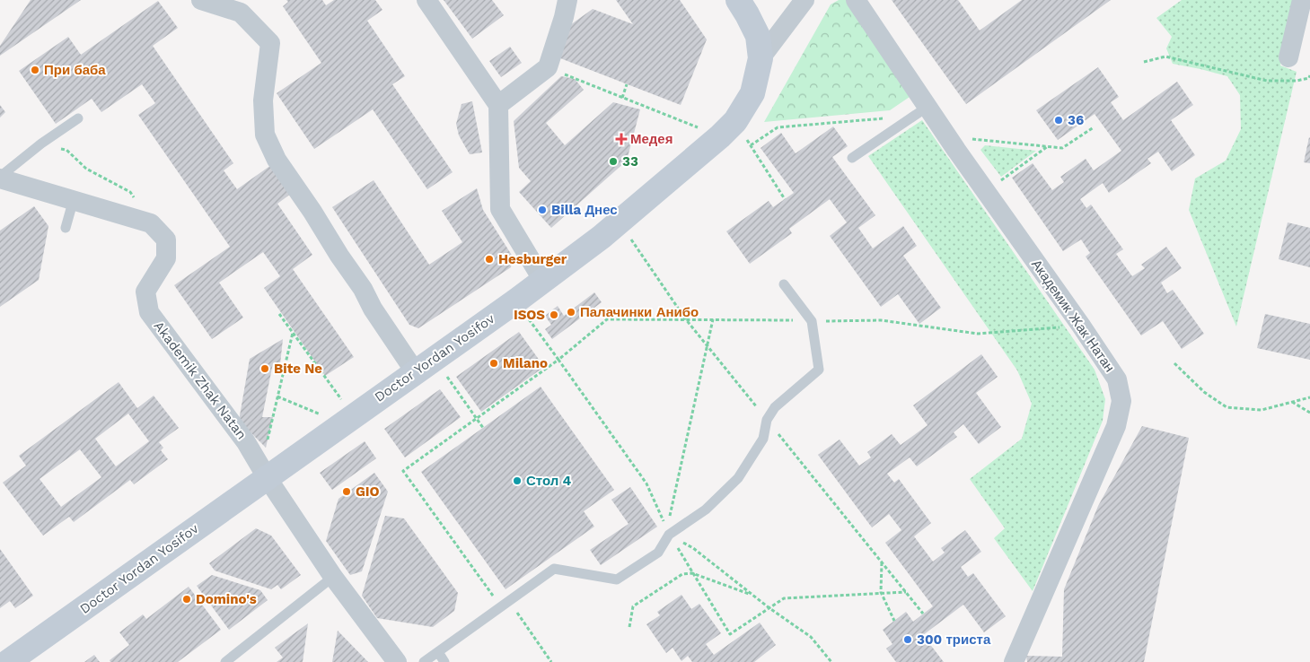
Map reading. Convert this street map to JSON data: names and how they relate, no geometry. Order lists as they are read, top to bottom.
{
  "streets": {
    "street": ["Академик Жак Натан", "Doctor Yordan Yosifov", "Akademik Zhak Natan"]
  },
  "crossings": [
    ["Doctor Yordan Yosifov", "Akademik Zhak Natan"]
  ],
  "places": {
    "other": [
      "При баба",
      "36",
      "33",
      "Billa Днес",
      "Hesburger",
      "Палачинки Анибо",
      "ISOS",
      "Milano",
      "Bite Ne",
      "Стол 4",
      "GIO",
      "Domino's",
      "300 триста"
    ],
    "health": ["Медея"]
  }
}
